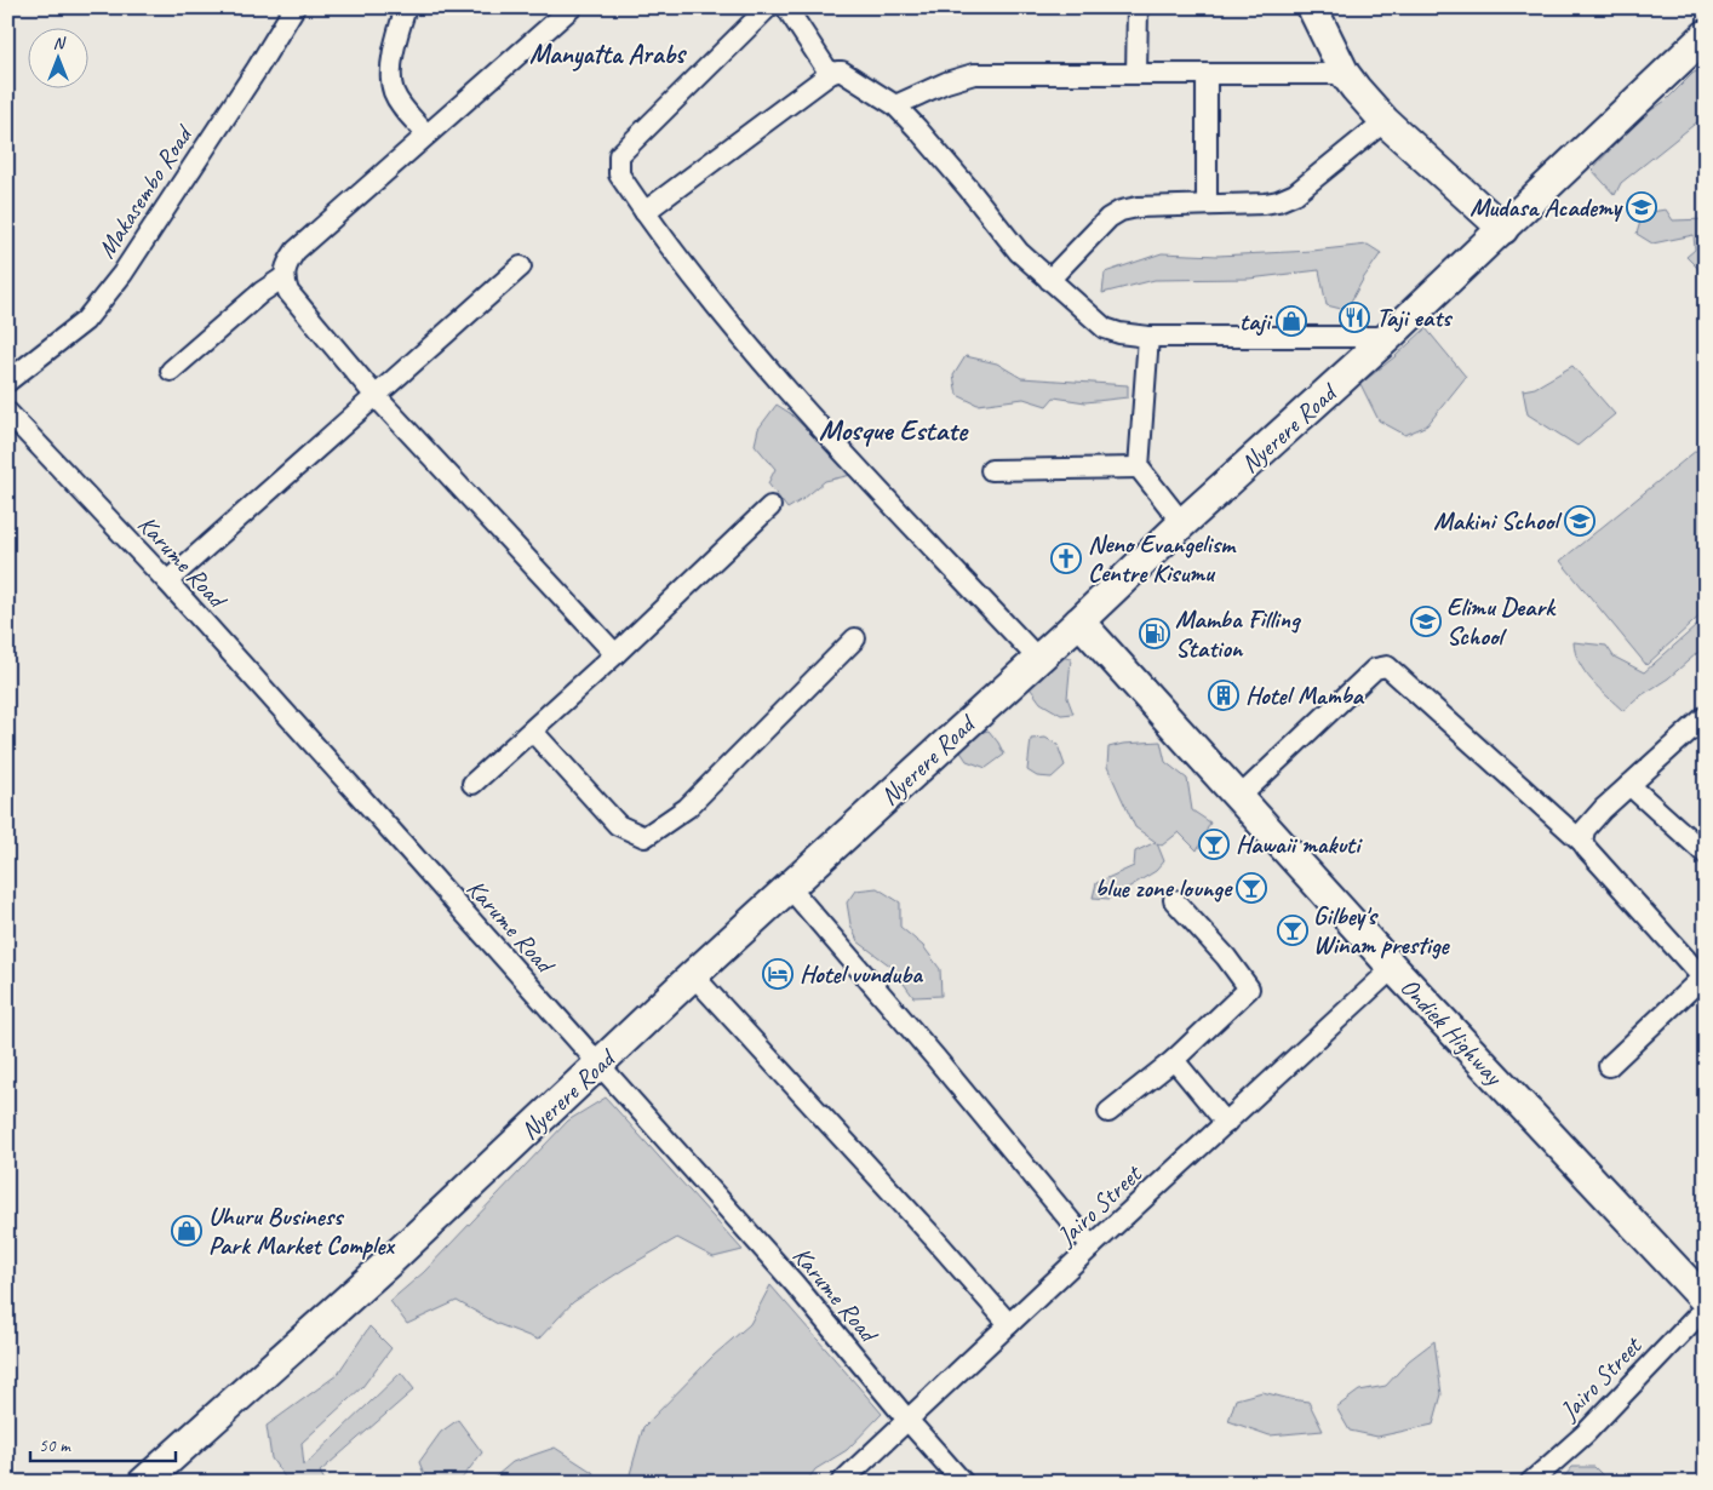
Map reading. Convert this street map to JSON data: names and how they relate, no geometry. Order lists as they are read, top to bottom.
{
  "streets": {
    "main road": ["Nyerere Road", "Ondiek Highway"],
    "street": ["Makasembo Road", "Karume Road", "Jairo Street"]
  },
  "crossings": [
    ["Nyerere Road", "Karume Road"],
    ["Nyerere Road", "Ondiek Highway"],
    ["Karume Road", "Jairo Street"],
    ["Ondiek Highway", "Jairo Street"]
  ],
  "districts": ["Manyatta Arabs", "Mosque Estate"],
  "places": {
    "school or university": ["Mudasa Academy", "Makini School", "Elimu Deark School"],
    "restaurant": ["Taji eats"],
    "shop": ["taji", "Uhuru Business Park Market Complex"],
    "church": ["Neno Evangelism Centre Kisumu"],
    "fuel station": ["Mamba Filling Station"],
    "building": ["Hotel Mamba"],
    "bar": ["Hawaii makuti", "blue zone lounge", "Gilbey's Winam prestige"],
    "hotel": ["Hotel vunduba"]
  },
  "scale_bar": "50 m",
  "north": "top"
}
